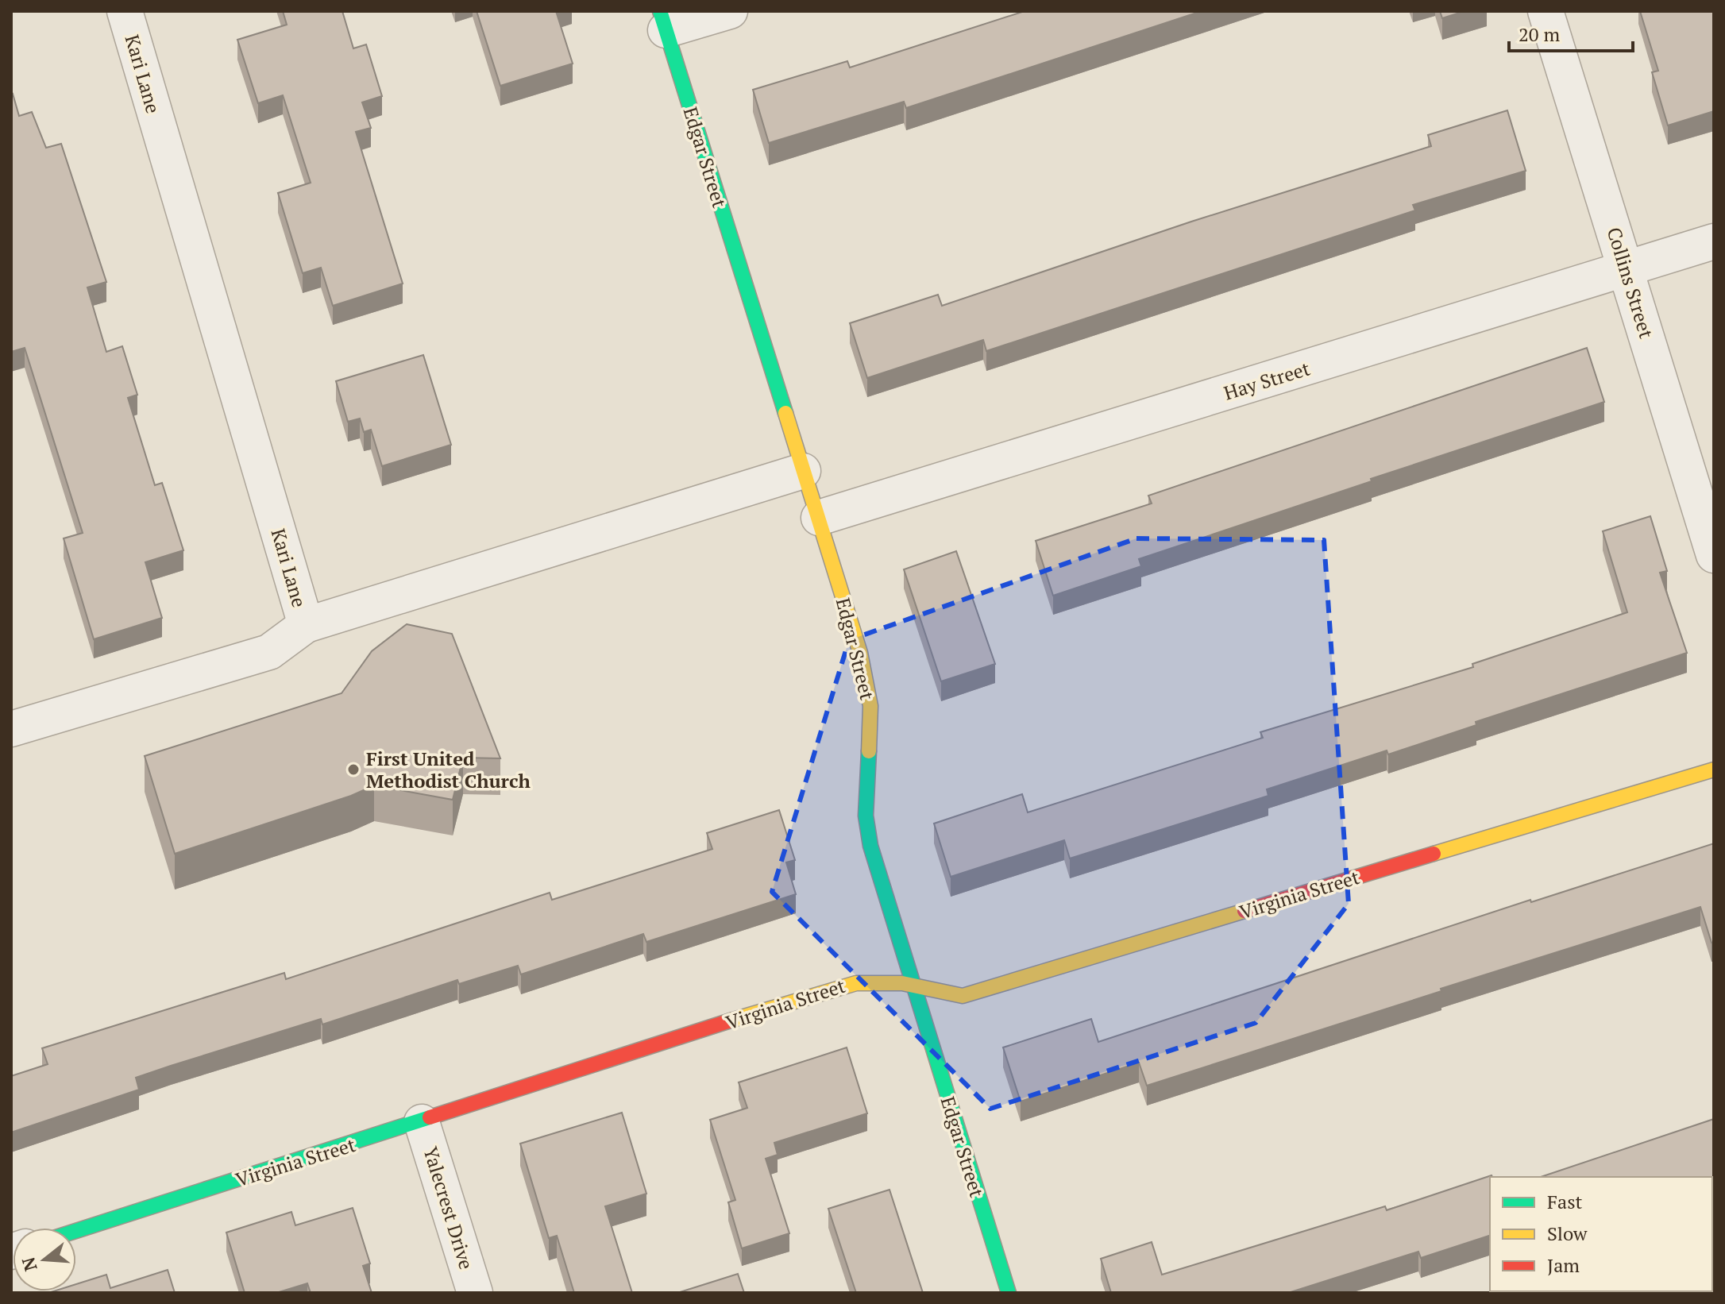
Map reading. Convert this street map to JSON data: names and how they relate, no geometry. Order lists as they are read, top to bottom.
{
  "streets": {
    "street": [
      "Kari Lane",
      "Edgar Street",
      "Collins Street",
      "Hay Street",
      "Virginia Street",
      "Yalecrest Drive"
    ]
  },
  "crossings": [
    ["Kari Lane", "Edgar Street"],
    ["Edgar Street", "Hay Street"],
    ["Edgar Street", "Virginia Street"],
    ["Collins Street", "Hay Street"],
    ["Virginia Street", "Yalecrest Drive"]
  ],
  "places": ["First United Methodist Church"],
  "legend": ["Fast", "Slow", "Jam"],
  "scale_bar": "20 m",
  "north": "left"
}
